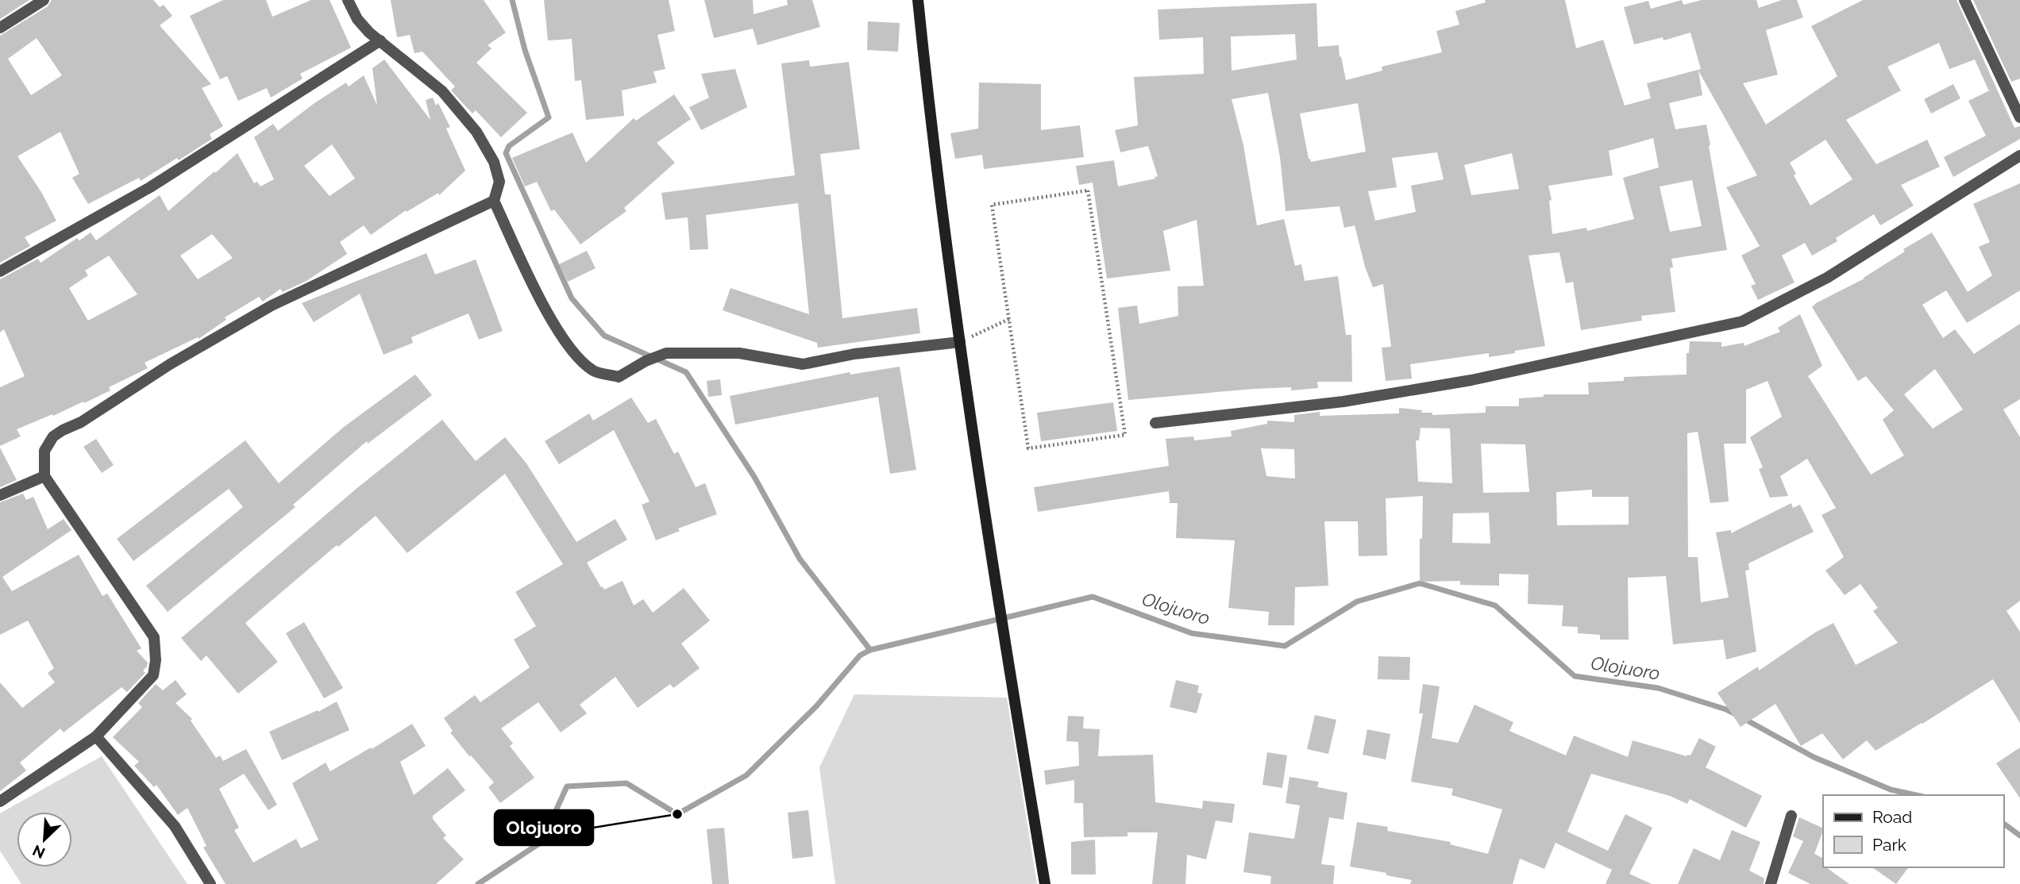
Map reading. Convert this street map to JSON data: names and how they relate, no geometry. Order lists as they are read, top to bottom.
{
  "water": ["Olojuoro"],
  "places": ["Olojuoro"],
  "legend": ["Road", "Park"],
  "north": "bottom left"
}
